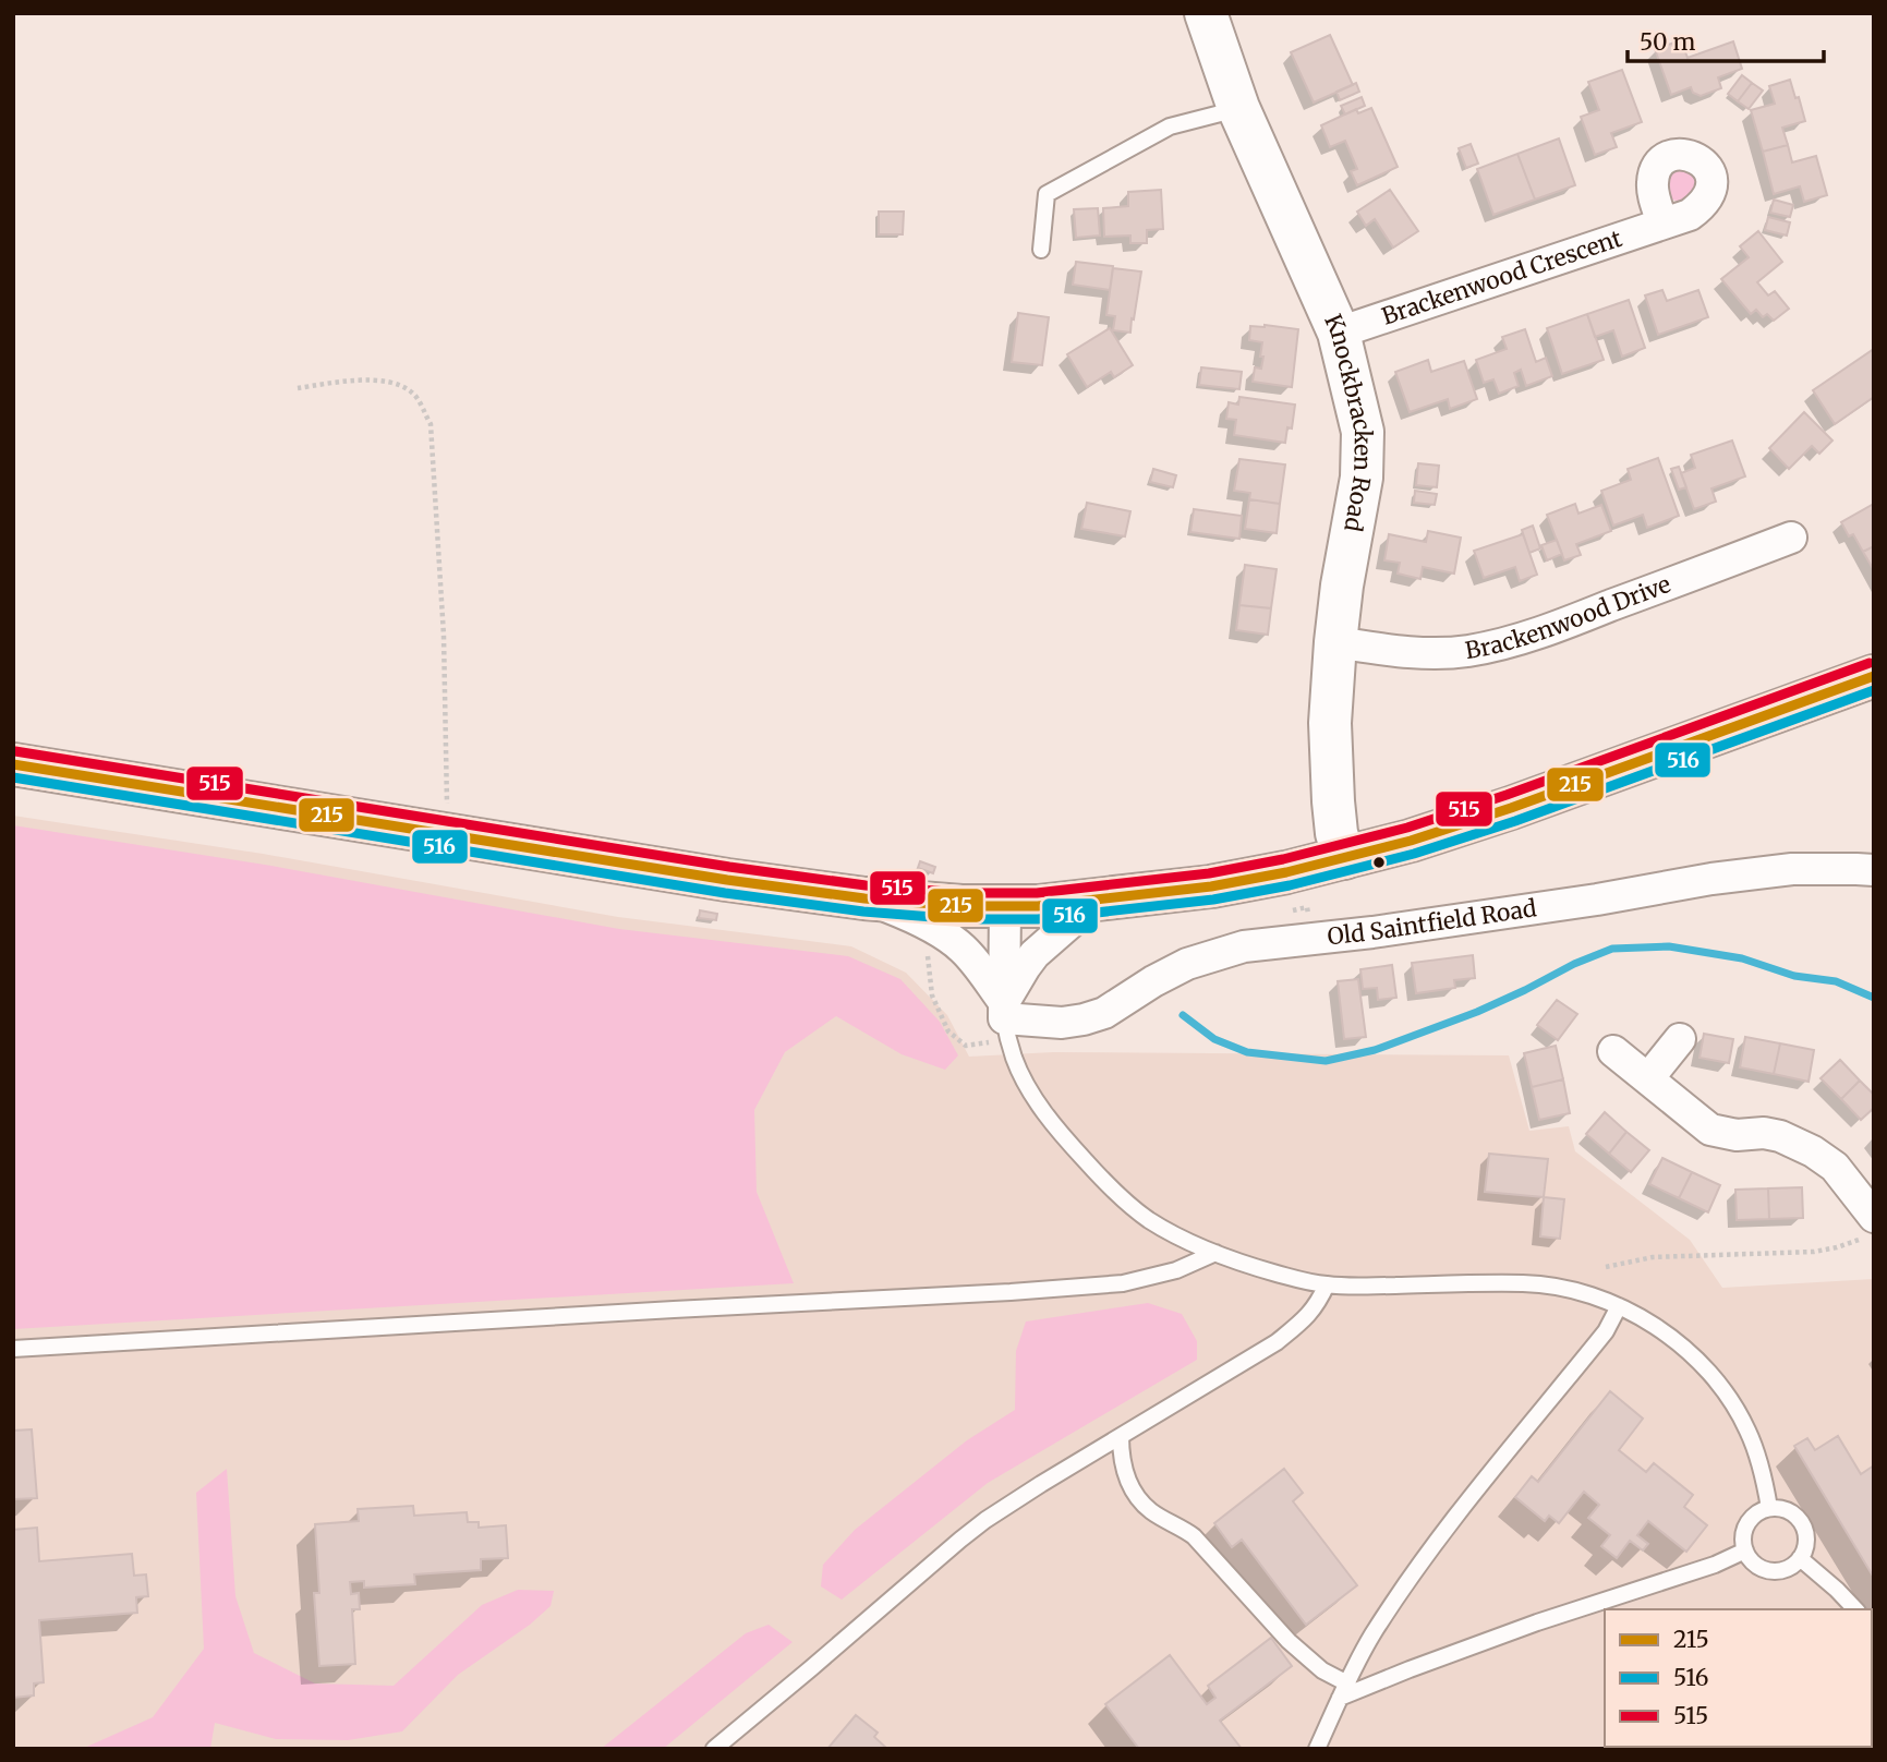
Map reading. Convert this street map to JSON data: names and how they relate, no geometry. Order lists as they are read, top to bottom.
{
  "streets": {
    "main road": ["Knockbracken Road"],
    "street": ["Brackenwood Crescent", "Brackenwood Drive", "Old Saintfield Road"]
  },
  "crossings": [
    ["Brackenwood Crescent", "Knockbracken Road"],
    ["Knockbracken Road", "Brackenwood Drive"]
  ],
  "lines": ["transit line 515", "transit line 215", "transit line 516"],
  "legend": ["215", "516", "515"],
  "scale_bar": "50 m"
}
